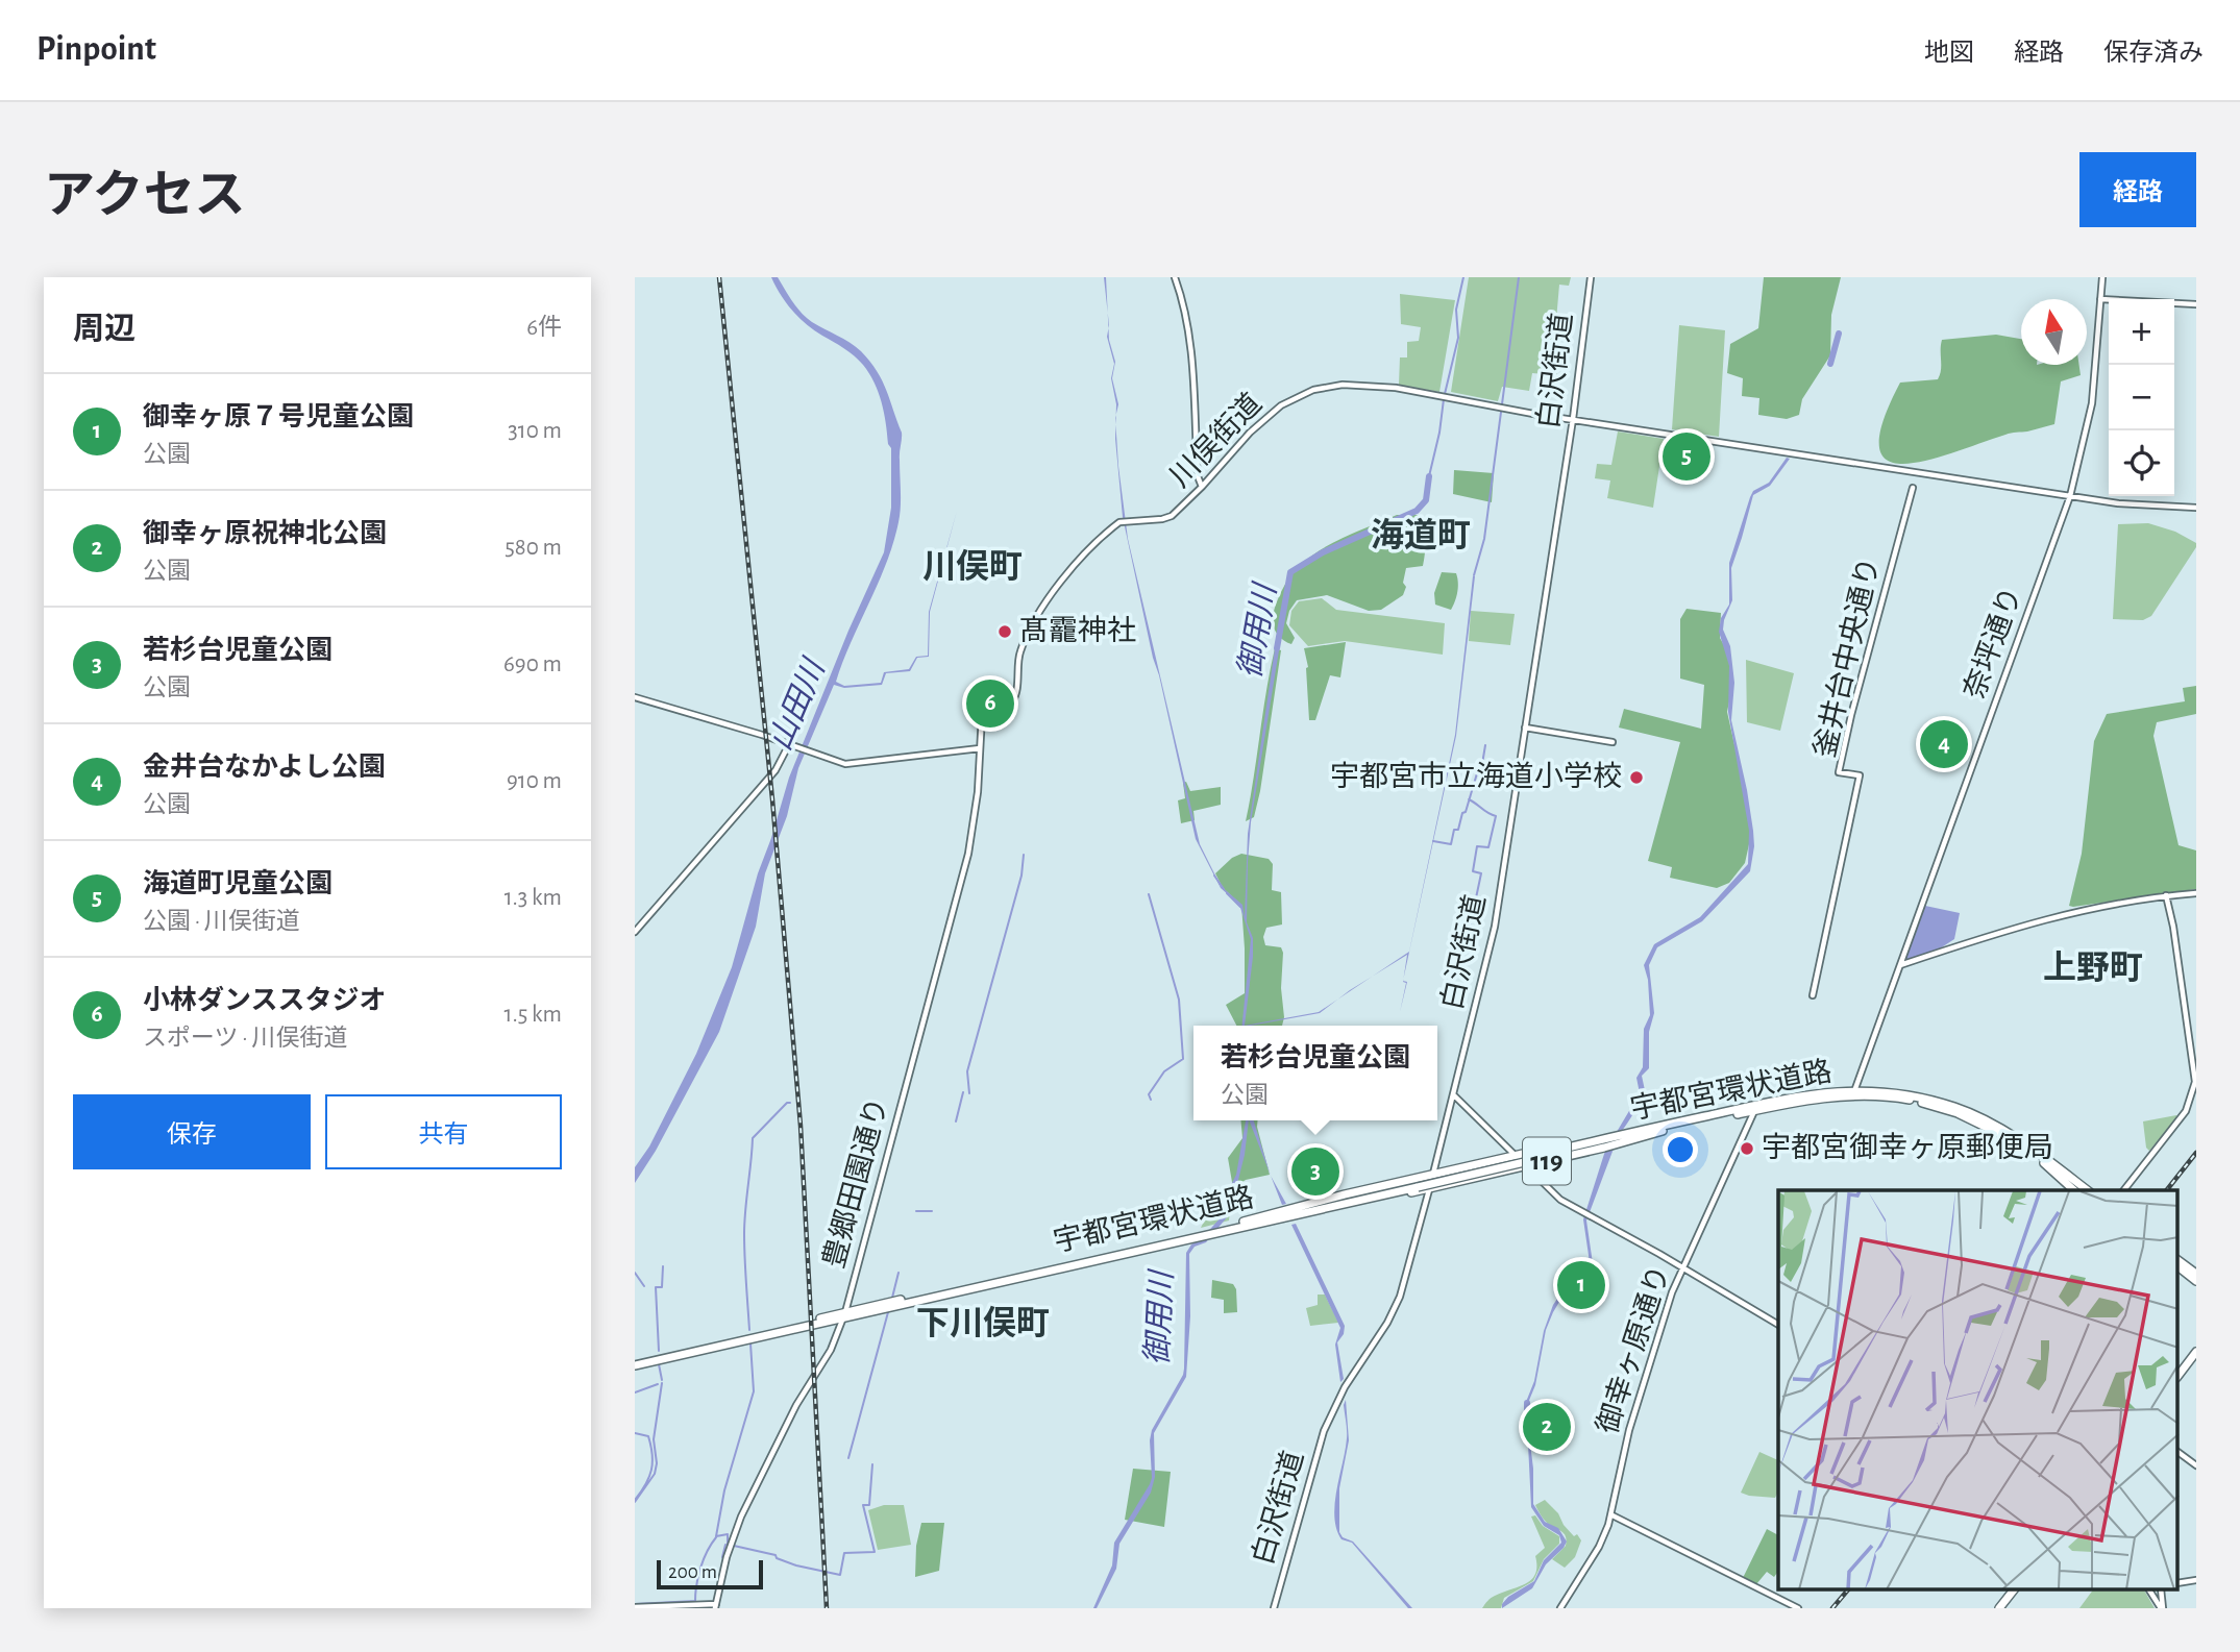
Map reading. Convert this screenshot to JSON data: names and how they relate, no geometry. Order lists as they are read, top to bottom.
{
  "streets": {
    "highway": ["宇都宮環状道路", "119"],
    "street": [
      "白沢街道",
      "川俣街道",
      "奈坪通り",
      "釜井台中央通り",
      "豊郷田園通り",
      "御幸ヶ原通り"
    ]
  },
  "crossings": [
    ["白沢街道", "川俣街道"],
    ["白沢街道", "119"],
    ["川俣街道", "奈坪通り"],
    ["川俣街道", "豊郷田園通り"],
    ["奈坪通り", "宇都宮環状道路"],
    ["宇都宮環状道路", "119"],
    ["宇都宮環状道路", "豊郷田園通り"],
    ["宇都宮環状道路", "御幸ヶ原通り"]
  ],
  "districts": [
    "海道町",
    "川俣町",
    "上野町",
    "下川俣町"
  ],
  "water": ["御用川", "山田川"],
  "places": ["髙靇神社", "宇都宮市立海道小学校", "宇都宮御幸ヶ原郵便局"],
  "scale_bar": "200 m",
  "north": "top",
  "page": {
    "header": "Pinpoint",
    "nav": ["地図", "経路", "保存済み"],
    "title": "アクセス",
    "buttons": [
      "経路",
      ["保存", "共有"]
    ],
    "heading": ["周辺", "6件"],
    "map_buttons": ["+", "−"],
    "list": [
      {
        "mark": "1",
        "name": "御幸ヶ原７号児童公園",
        "note": "公園",
        "value": "310 m"
      },
      {
        "mark": "2",
        "name": "御幸ヶ原祝神北公園",
        "note": "公園",
        "value": "580 m"
      },
      {
        "mark": "3",
        "name": "若杉台児童公園",
        "note": "公園",
        "value": "690 m"
      },
      {
        "mark": "4",
        "name": "金井台なかよし公園",
        "note": "公園",
        "value": "910 m"
      },
      {
        "mark": "5",
        "name": "海道町児童公園",
        "note": "公園 · 川俣街道",
        "value": "1.3 km"
      },
      {
        "mark": "6",
        "name": "小林ダンススタジオ",
        "note": "スポーツ · 川俣街道",
        "value": "1.5 km"
      }
    ],
    "pins": [
      "5",
      "6",
      "4",
      "3",
      "1",
      "2"
    ],
    "popup": ["若杉台児童公園", "公園"],
    "scale": "200 m"
  }
}
